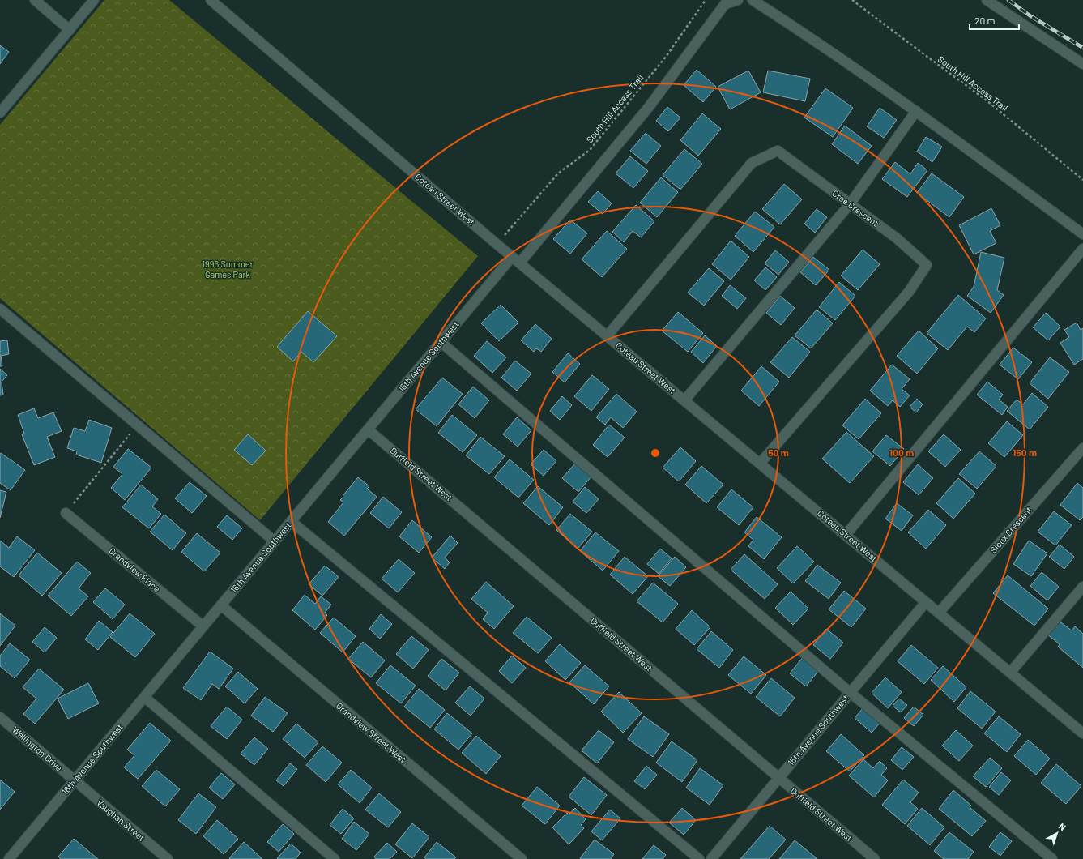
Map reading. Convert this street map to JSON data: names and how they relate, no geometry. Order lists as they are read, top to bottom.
{
  "streets": {
    "street": [
      "Coteau Street West",
      "Cree Crescent",
      "16th Avenue Southwest",
      "Duffield Street West",
      "Sioux Crescent",
      "Grandview Place",
      "15th Avenue Southwest",
      "Grandview Street West",
      "Wellington Drive",
      "Vaughan Street"
    ],
    "path": ["South Hill Access Trail"]
  },
  "crossings": [
    ["South Hill Access Trail", "Coteau Street West"],
    ["Coteau Street West", "Cree Crescent"],
    ["Coteau Street West", "16th Avenue Southwest"],
    ["Coteau Street West", "Sioux Crescent"],
    ["Coteau Street West", "15th Avenue Southwest"],
    ["16th Avenue Southwest", "Duffield Street West"],
    ["16th Avenue Southwest", "Grandview Place"],
    ["16th Avenue Southwest", "Grandview Street West"],
    ["16th Avenue Southwest", "Wellington Drive"],
    ["16th Avenue Southwest", "Vaughan Street"],
    ["Duffield Street West", "15th Avenue Southwest"],
    ["Wellington Drive", "Vaughan Street"]
  ],
  "parks": ["1996 Summer Games Park"],
  "scale_bar": "20 m",
  "north": "top right",
  "rings": ["50 m", "100 m", "150 m"]
}
